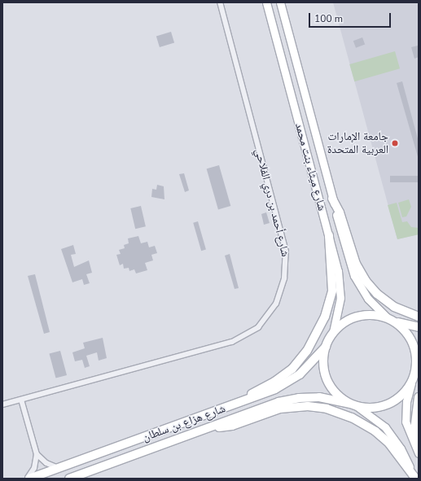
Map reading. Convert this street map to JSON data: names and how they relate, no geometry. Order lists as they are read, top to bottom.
{
  "streets": {
    "main road": ["شارع ميثاء بنت محمد", "شارع هزاع بن سلطان"],
    "street": ["شارع أحمد بن دري الفلاحي"]
  },
  "crossings": [
    ["شارع ميثاء بنت محمد", "شارع هزاع بن سلطان"]
  ],
  "places": ["جامعة الإمارات العربية المتحدة"],
  "scale_bar": "100 m"
}
